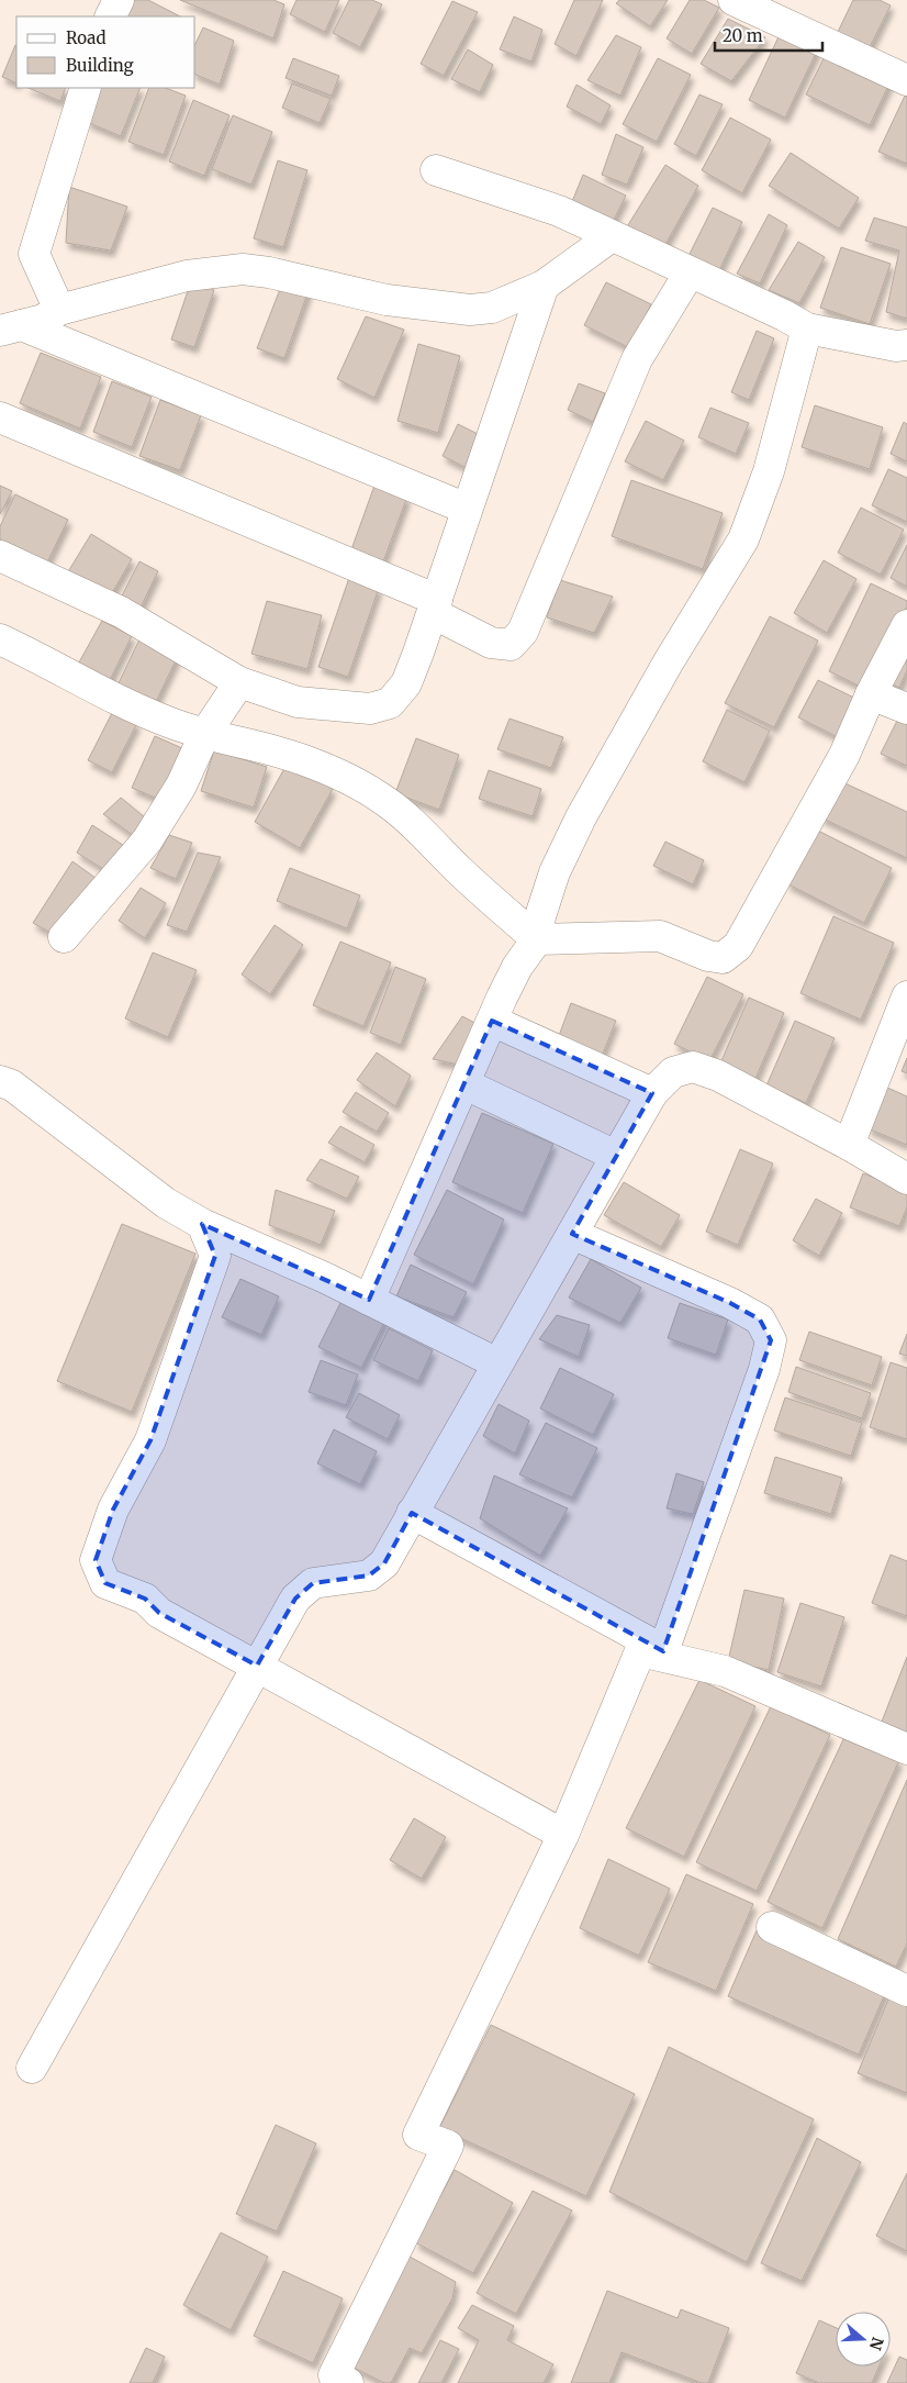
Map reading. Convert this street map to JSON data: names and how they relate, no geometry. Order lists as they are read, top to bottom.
{
  "legend": ["Road", "Building"],
  "scale_bar": "20 m",
  "north": "right"
}
